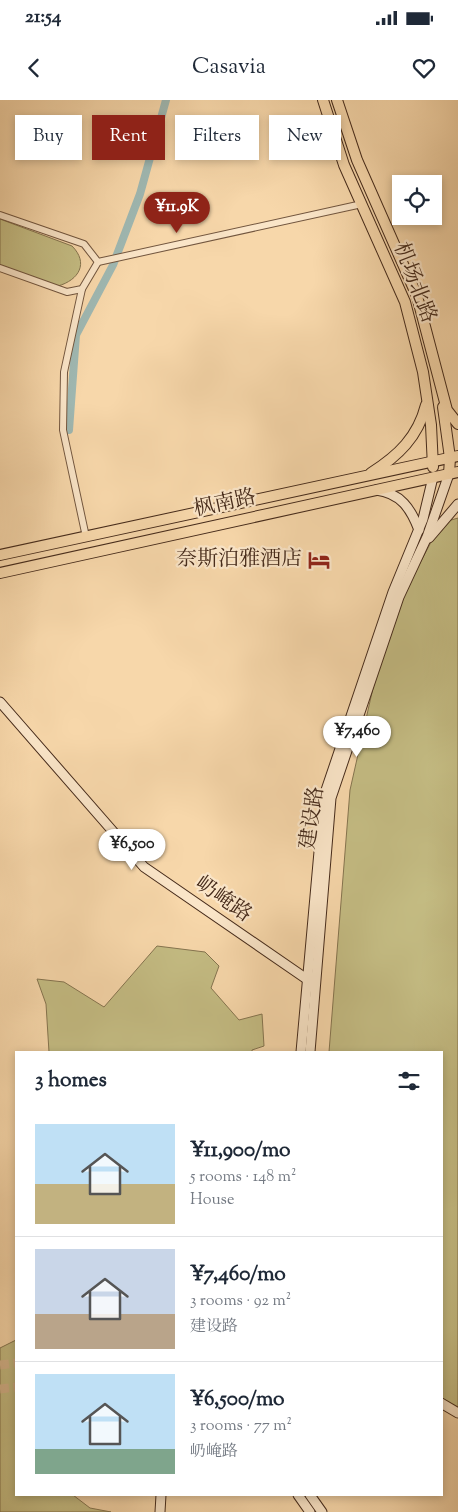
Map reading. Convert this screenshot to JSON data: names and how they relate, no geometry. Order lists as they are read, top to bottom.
{
  "streets": {
    "main road": [
      "机场北路",
      "枫南路",
      "建设路",
      "屷崦路"
    ]
  },
  "crossings": [
    ["机场北路", "枫南路"],
    ["机场北路", "建设路"],
    ["枫南路", "建设路"],
    ["建设路", "屷崦路"]
  ],
  "places": {
    "hotel": ["奈斯泊雅酒店"]
  },
  "page": {
    "status": "21:54",
    "header": "Casavia",
    "chip": [
      "Buy",
      "Rent",
      "Filters",
      "New"
    ],
    "price": ["¥11.9K", "¥7,460", "¥6,500"],
    "heading": "3 homes",
    "list": [
      {
        "name": "¥11,900/mo",
        "note": "5 rooms · 148 m² · House"
      },
      {
        "name": "¥7,460/mo",
        "note": "3 rooms · 92 m² · 建设路"
      },
      {
        "name": "¥6,500/mo",
        "note": "3 rooms · 77 m² · 屷崦路"
      }
    ]
  }
}
